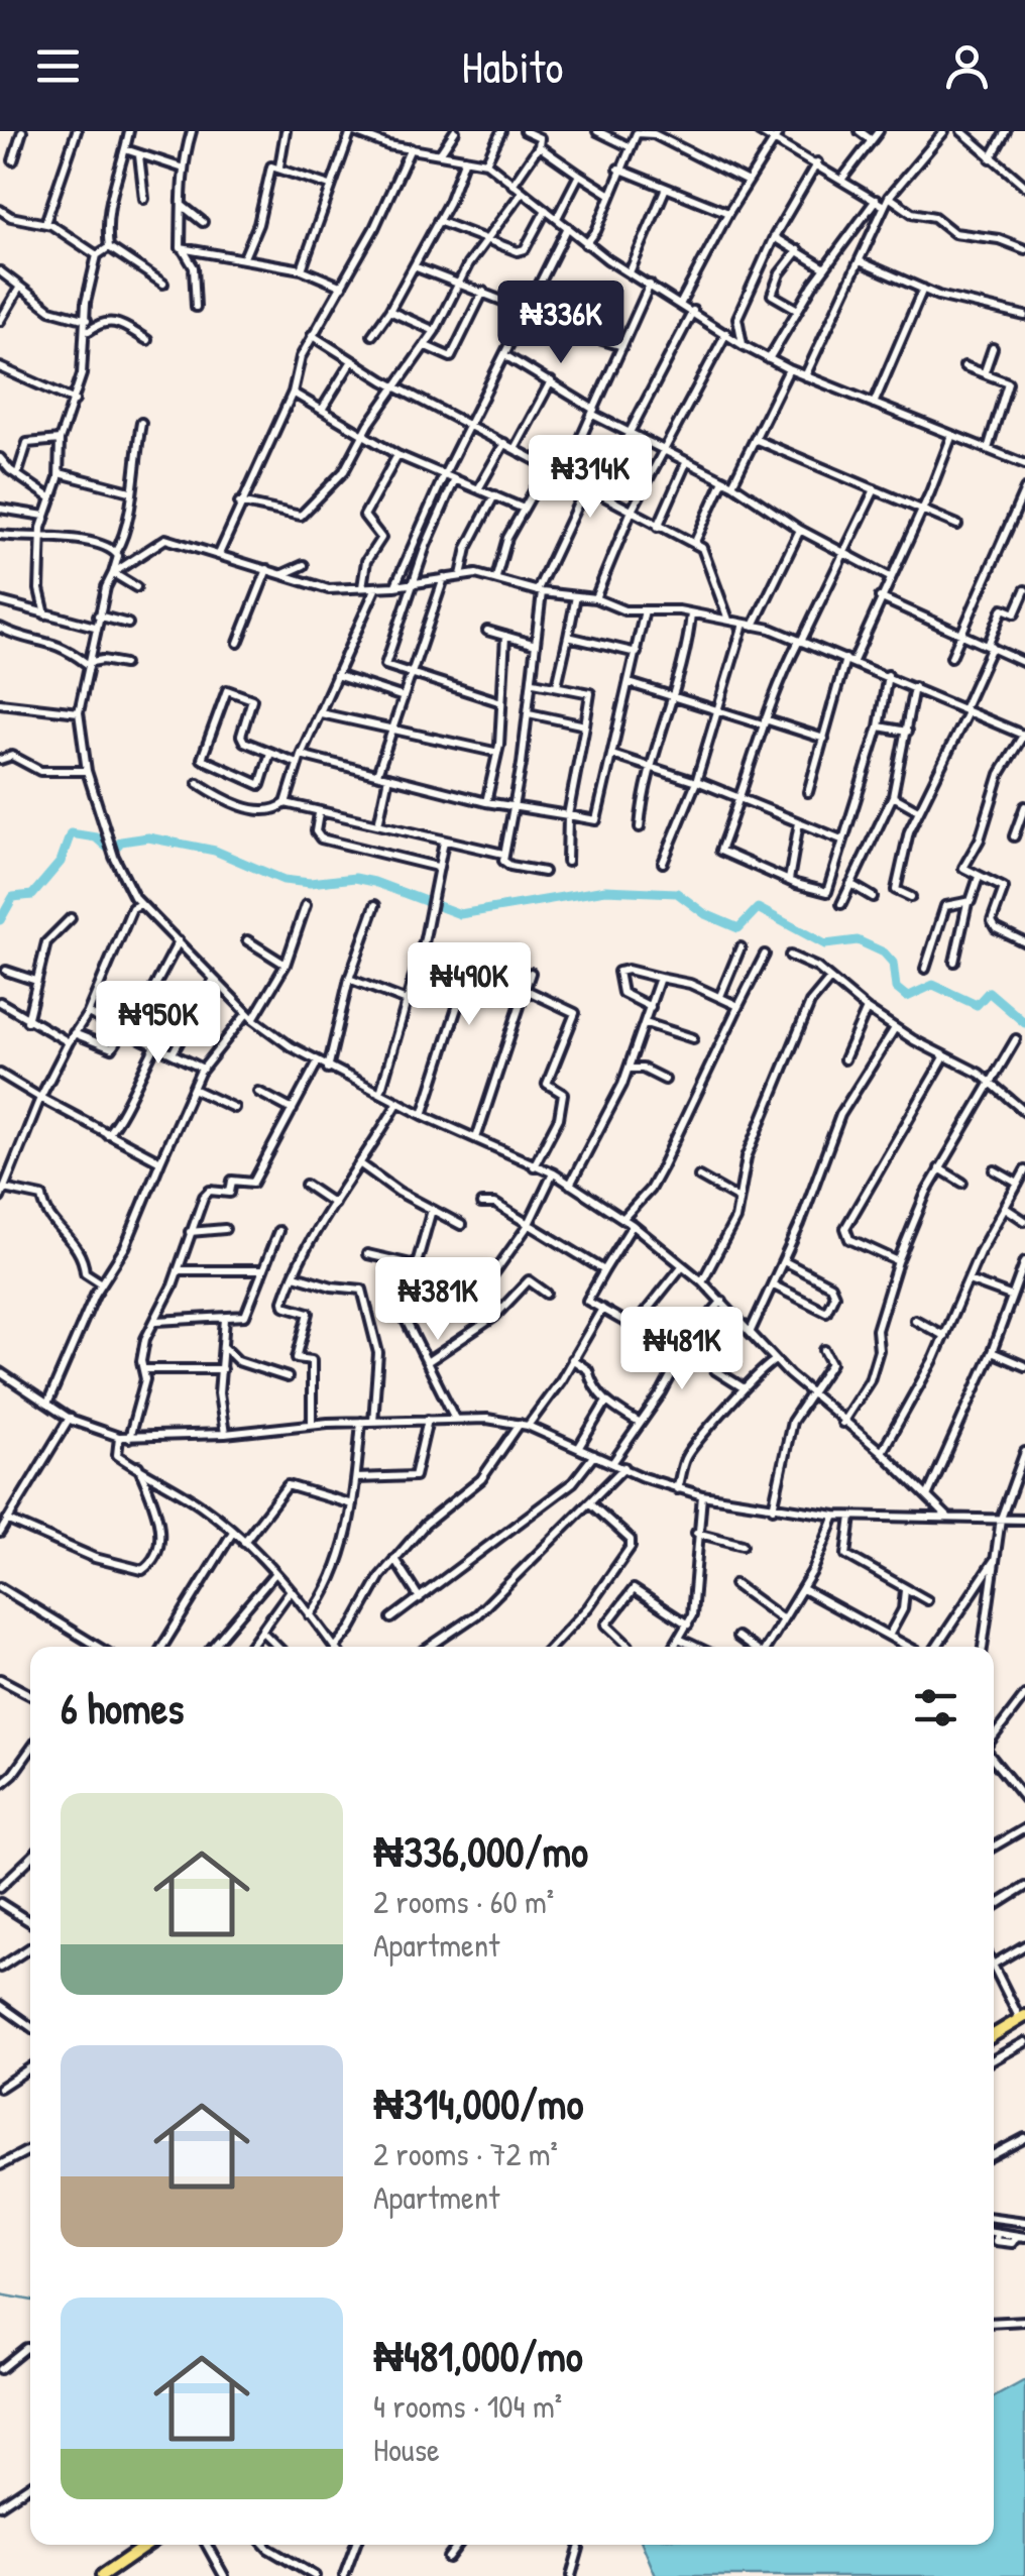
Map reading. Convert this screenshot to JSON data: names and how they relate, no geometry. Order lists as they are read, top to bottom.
{
  "page": {
    "header": "Habito",
    "price": [
      "₦336K",
      "₦314K",
      "₦490K",
      "₦950K",
      "₦381K",
      "₦481K"
    ],
    "heading": "6 homes",
    "list": [
      {
        "name": "₦336,000/mo",
        "note": "2 rooms · 60 m² · Apartment"
      },
      {
        "name": "₦314,000/mo",
        "note": "2 rooms · 72 m² · Apartment"
      },
      {
        "name": "₦481,000/mo",
        "note": "4 rooms · 104 m² · House"
      }
    ]
  }
}
